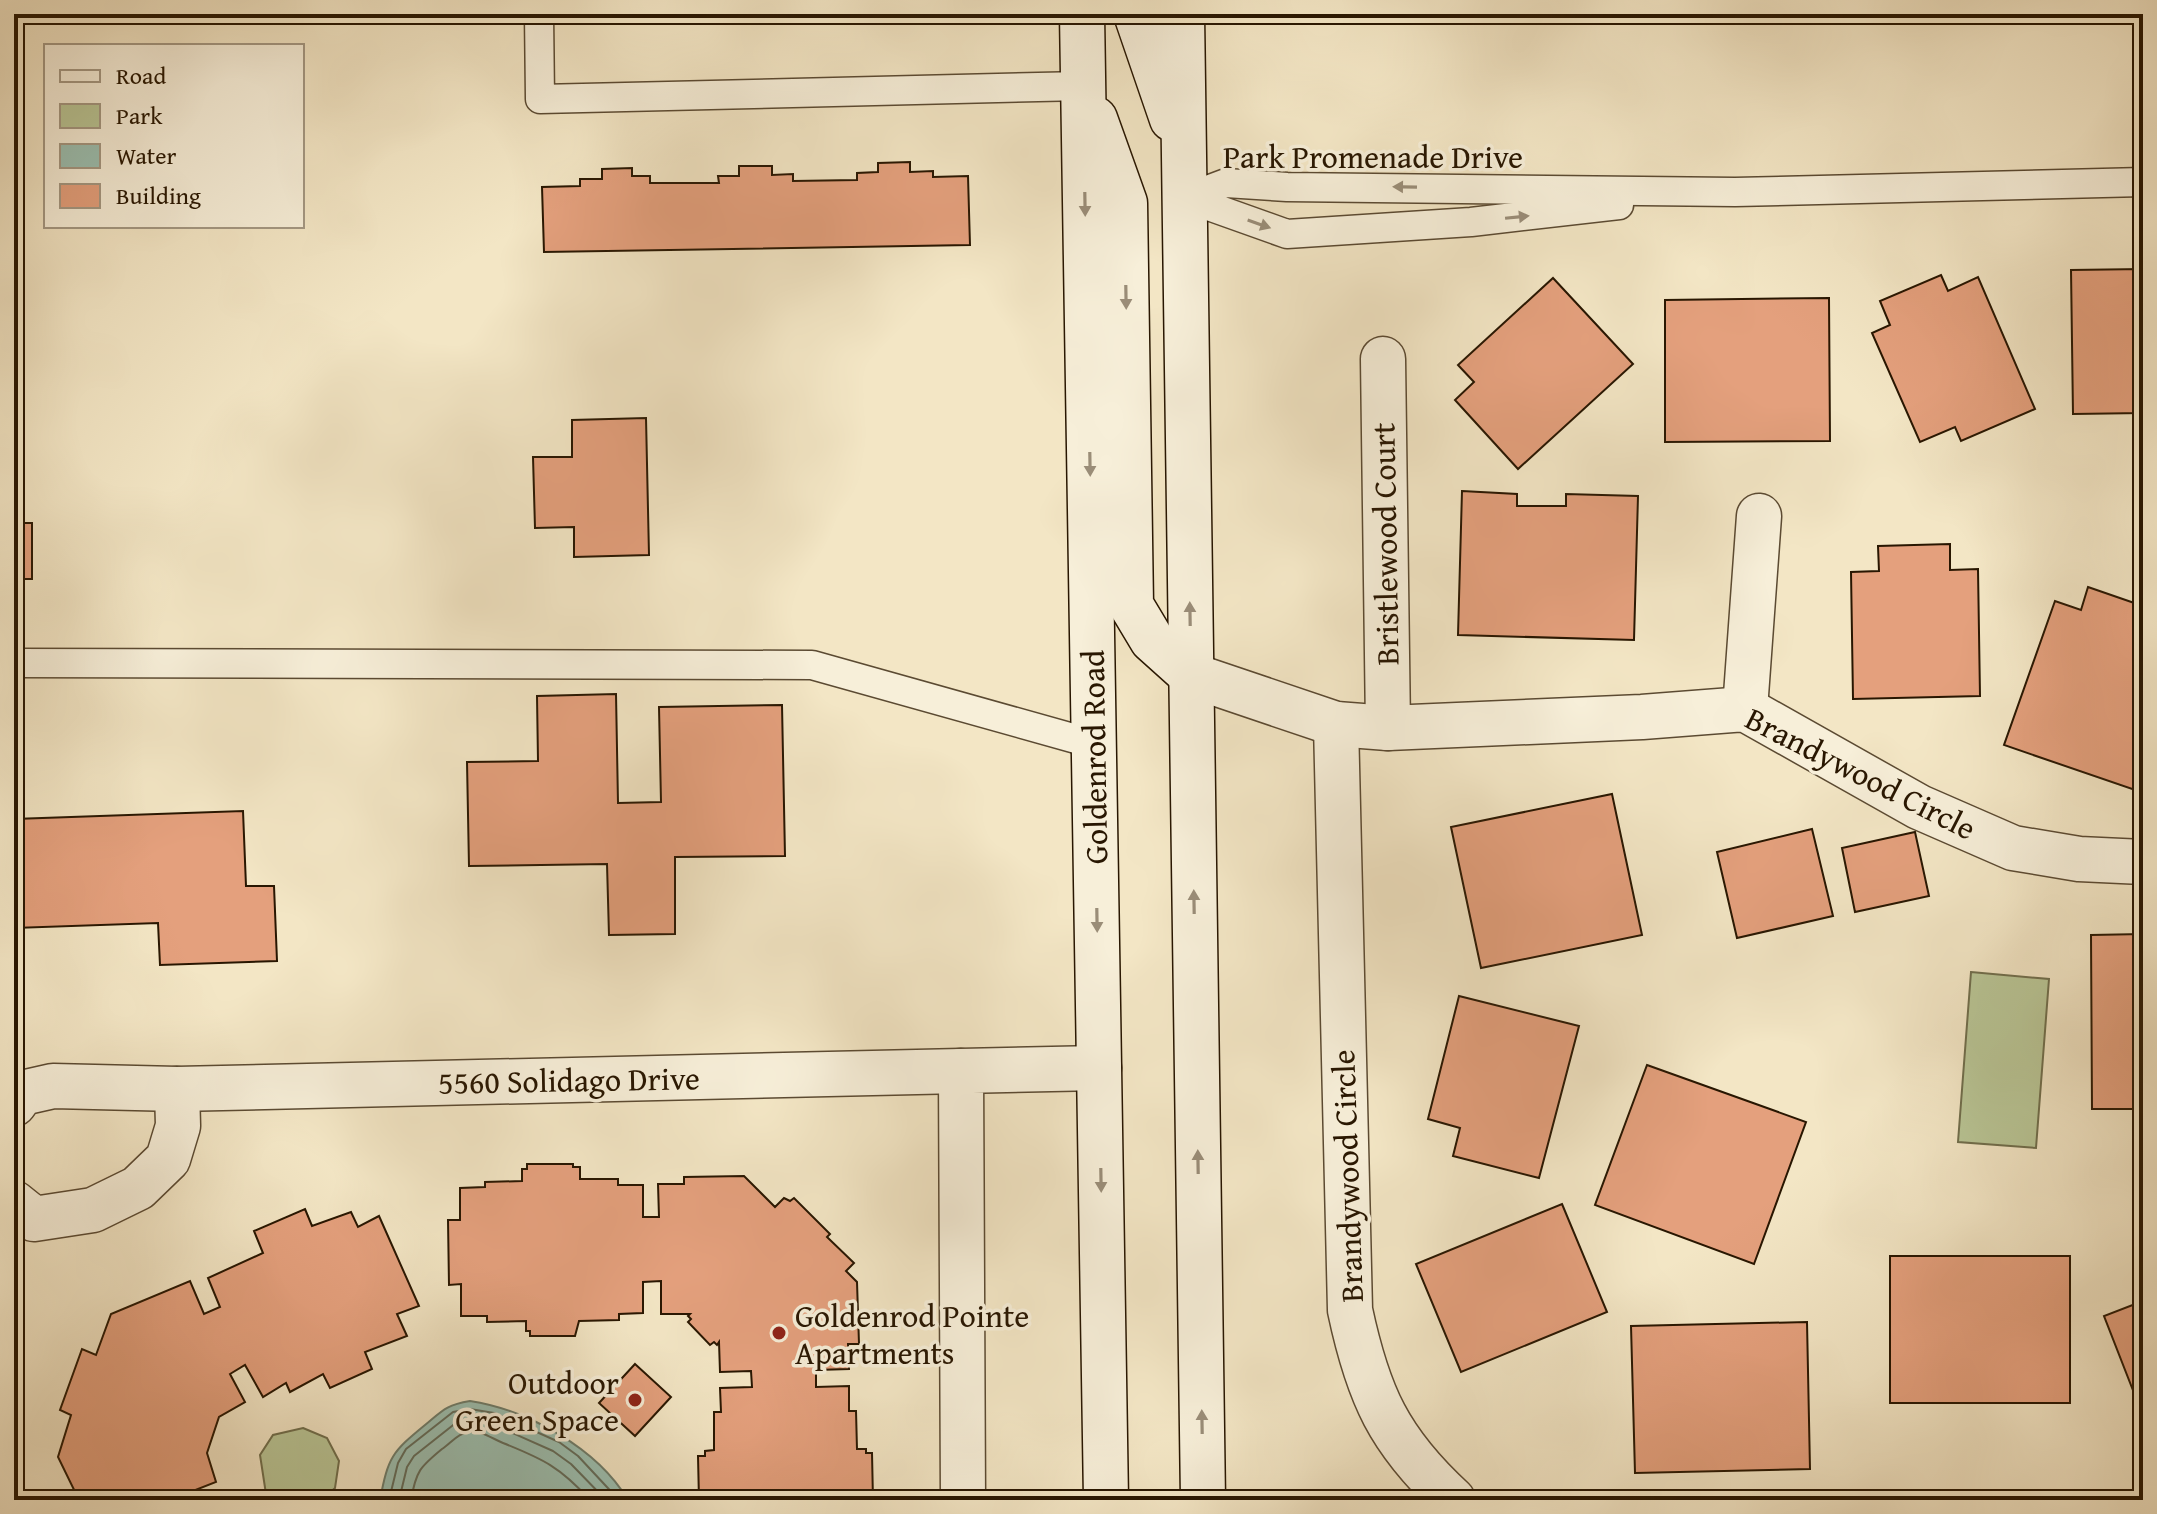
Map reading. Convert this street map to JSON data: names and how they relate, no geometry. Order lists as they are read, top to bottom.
{
  "streets": {
    "street": [
      "Bristlewood Court",
      "Goldenrod Road",
      "Brandywood Circle",
      "5560 Solidago Drive"
    ],
    "lane": ["Park Promenade Drive"]
  },
  "crossings": [
    ["Bristlewood Court", "Brandywood Circle"],
    ["Goldenrod Road", "5560 Solidago Drive"]
  ],
  "places": ["Goldenrod Pointe Apartments", "Outdoor Green Space"],
  "legend": [
    "Road",
    "Park",
    "Water",
    "Building"
  ]
}
